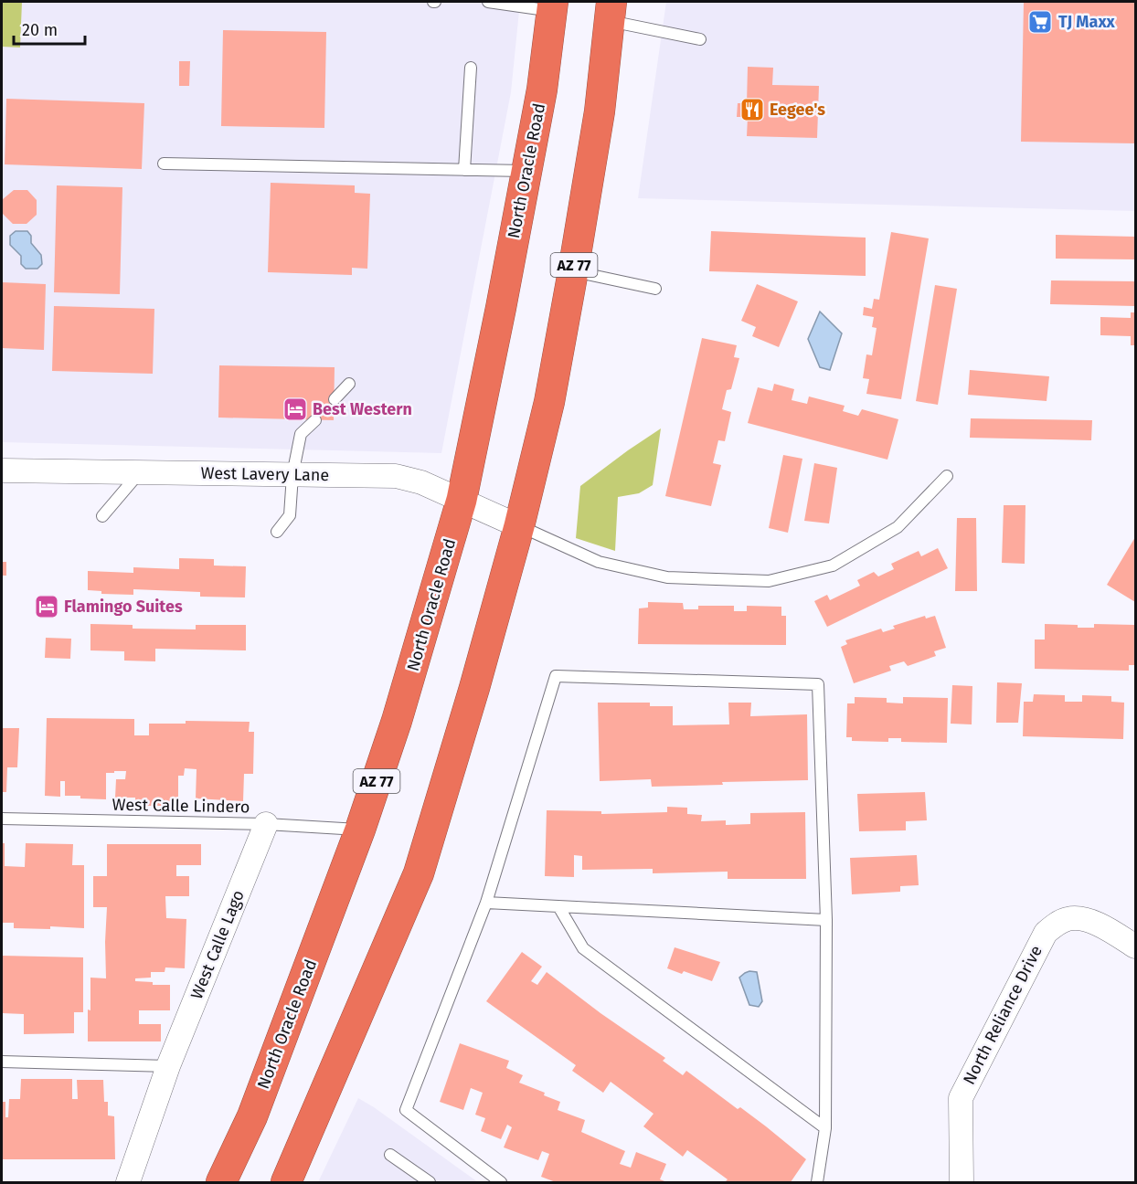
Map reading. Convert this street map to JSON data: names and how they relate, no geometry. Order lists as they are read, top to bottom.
{
  "streets": {
    "highway": ["North Oracle Road", "AZ 77"],
    "street": ["West Lavery Lane", "West Calle Lago", "North Reliance Drive"],
    "lane": ["West Calle Lindero"]
  },
  "crossings": [
    ["North Oracle Road", "West Lavery Lane"],
    ["North Oracle Road", "West Calle Lindero"],
    ["AZ 77", "West Lavery Lane"],
    ["West Calle Lindero", "West Calle Lago"]
  ],
  "places": {
    "supermarket": ["TJ Maxx"],
    "restaurant": ["Eegee's"],
    "hotel": ["Best Western", "Flamingo Suites"]
  },
  "scale_bar": "20 m"
}
